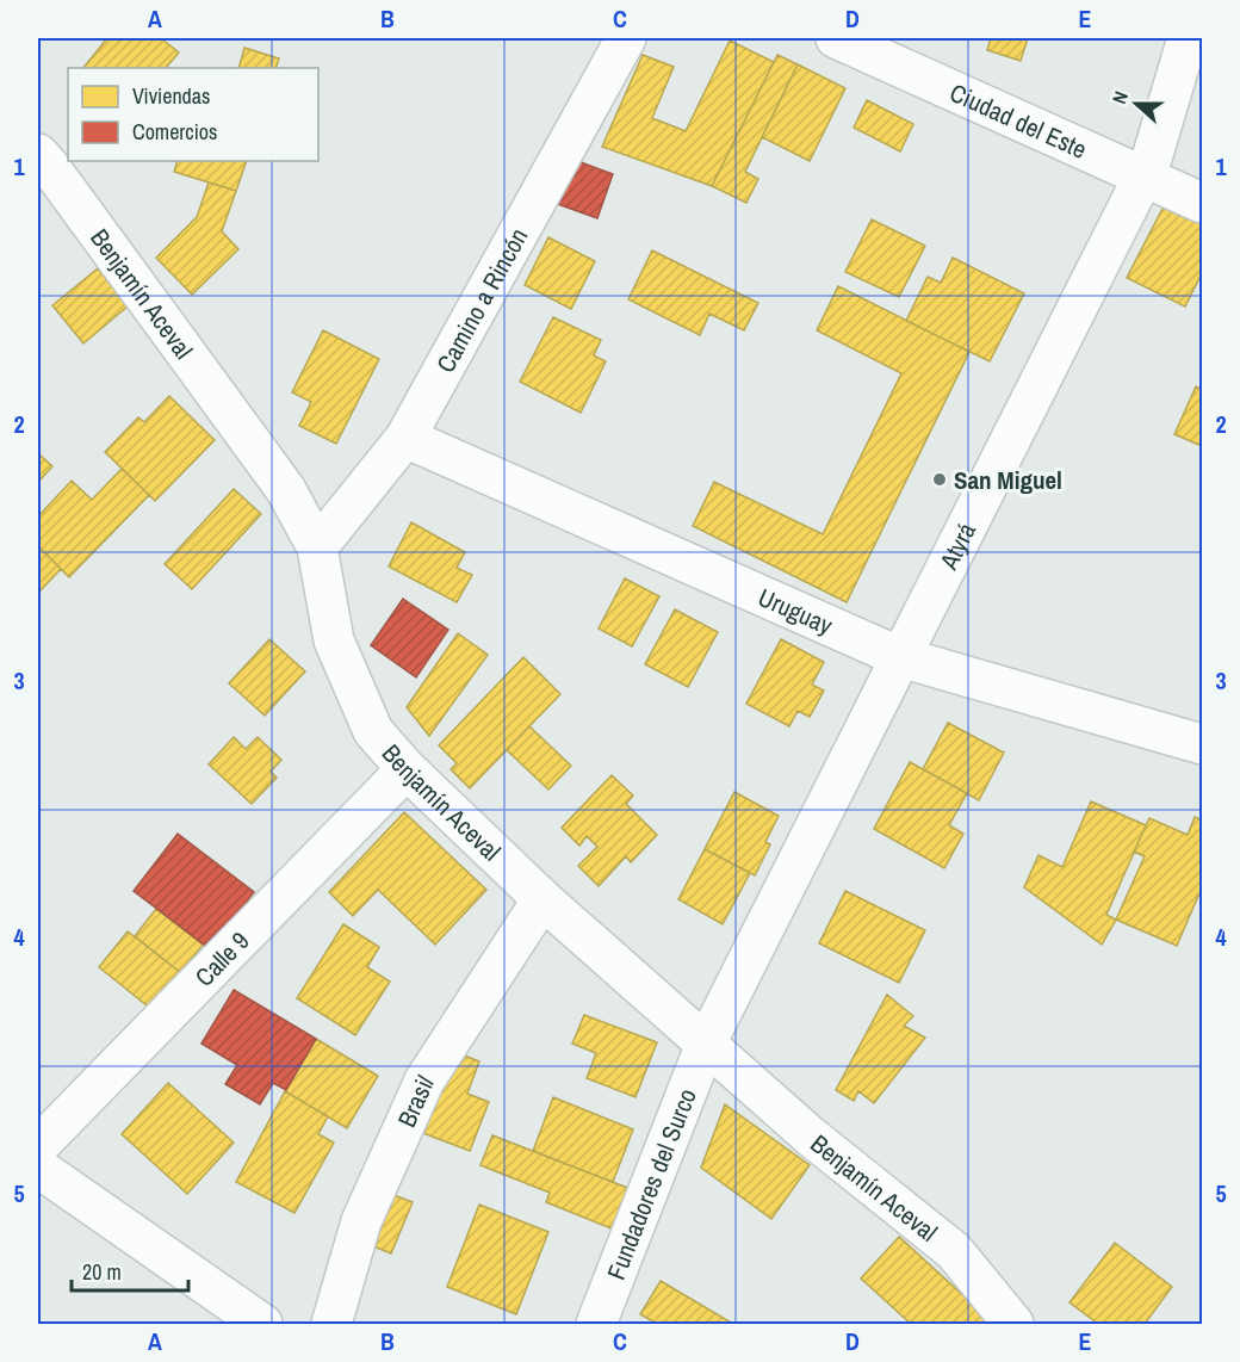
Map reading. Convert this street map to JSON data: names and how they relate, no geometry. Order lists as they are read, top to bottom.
{
  "streets": {
    "street": [
      "Ciudad del Este",
      "Benjamín Aceval",
      "Camino a Rincón",
      "Atyrá",
      "Uruguay",
      "Calle 9",
      "Brasil",
      "Fundadores del Surco"
    ]
  },
  "crossings": [
    ["Ciudad del Este", "Atyrá"],
    ["Benjamín Aceval", "Camino a Rincón"],
    ["Benjamín Aceval", "Atyrá"],
    ["Benjamín Aceval", "Calle 9"],
    ["Benjamín Aceval", "Brasil"],
    ["Benjamín Aceval", "Fundadores del Surco"],
    ["Camino a Rincón", "Uruguay"],
    ["Atyrá", "Uruguay"],
    ["Atyrá", "Fundadores del Surco"]
  ],
  "places": ["San Miguel"],
  "legend": ["Viviendas", "Comercios"],
  "scale_bar": "20 m",
  "north": "left",
  "grid": {
    "columns": [
      "A",
      "B",
      "C",
      "D",
      "E"
    ],
    "rows": [
      "1",
      "2",
      "3",
      "4",
      "5"
    ]
  }
}
